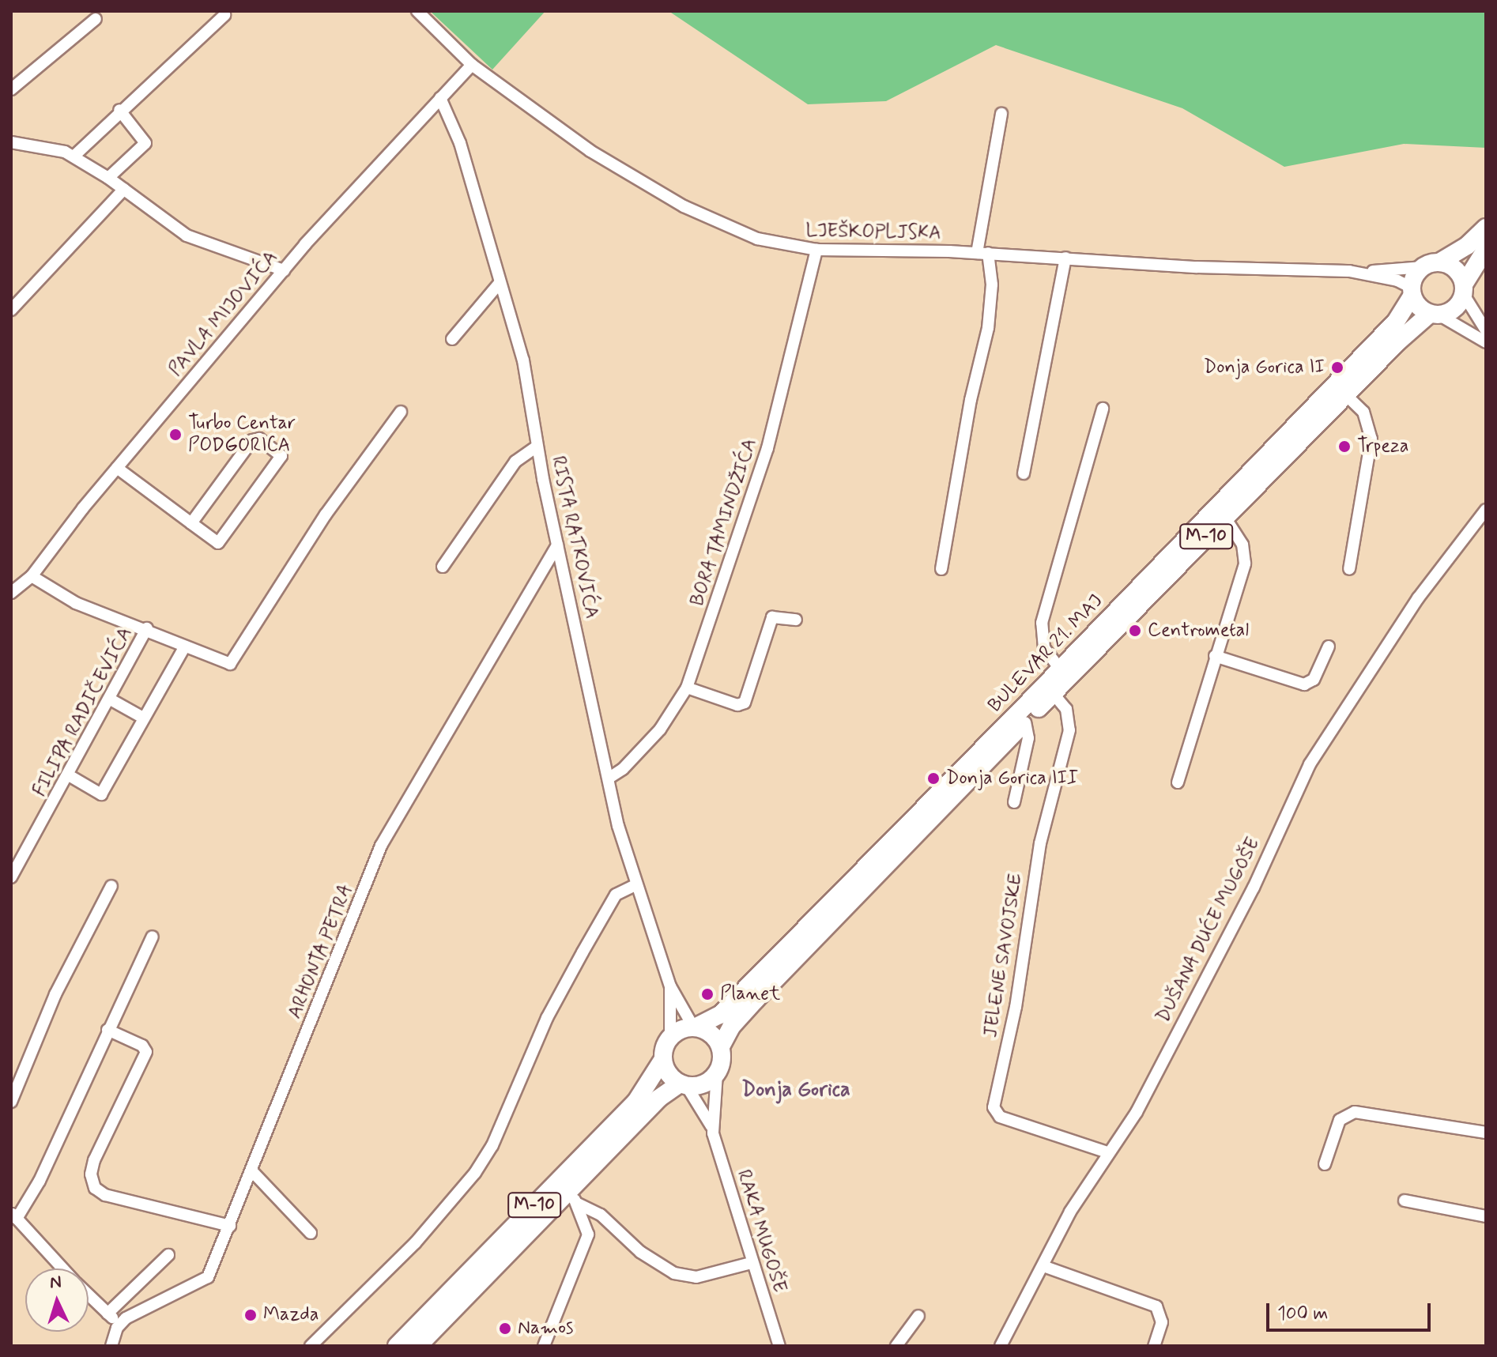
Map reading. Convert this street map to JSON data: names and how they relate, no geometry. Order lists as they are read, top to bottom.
{
  "streets": {
    "main road": ["M-10", "BULEVAR 21. MAJ"],
    "street": [
      "LJEŠKOPLJSKA",
      "PAVLA MIJOVIĆA",
      "BORA TAMINDŽIĆA",
      "RISTA RATKOVIĆA",
      "FILIPA RADIČEVIĆA",
      "DUŠANA DUĆE MUGOŠE",
      "ARHONTA PETRA",
      "JELENE SAVOJSKE",
      "RAKA MUGOŠE"
    ]
  },
  "crossings": [
    ["LJEŠKOPLJSKA", "PAVLA MIJOVIĆA"],
    ["LJEŠKOPLJSKA", "BORA TAMINDŽIĆA"],
    ["LJEŠKOPLJSKA", "BULEVAR 21. MAJ"],
    ["PAVLA MIJOVIĆA", "RISTA RATKOVIĆA"],
    ["BORA TAMINDŽIĆA", "RISTA RATKOVIĆA"],
    ["M-10", "RISTA RATKOVIĆA"],
    ["M-10", "BULEVAR 21. MAJ"],
    ["M-10", "RAKA MUGOŠE"],
    ["RISTA RATKOVIĆA", "BULEVAR 21. MAJ"],
    ["RISTA RATKOVIĆA", "ARHONTA PETRA"],
    ["RISTA RATKOVIĆA", "RAKA MUGOŠE"],
    ["BULEVAR 21. MAJ", "JELENE SAVOJSKE"],
    ["BULEVAR 21. MAJ", "RAKA MUGOŠE"],
    ["DUŠANA DUĆE MUGOŠE", "JELENE SAVOJSKE"]
  ],
  "districts": ["Donja Gorica"],
  "places": [
    "Donja Gorica II",
    "Turbo Centar PODGORICA",
    "Trpeza",
    "Centrometal",
    "Donja Gorica III",
    "Planet",
    "Mazda",
    "Namos"
  ],
  "scale_bar": "100 m",
  "north": "top"
}
